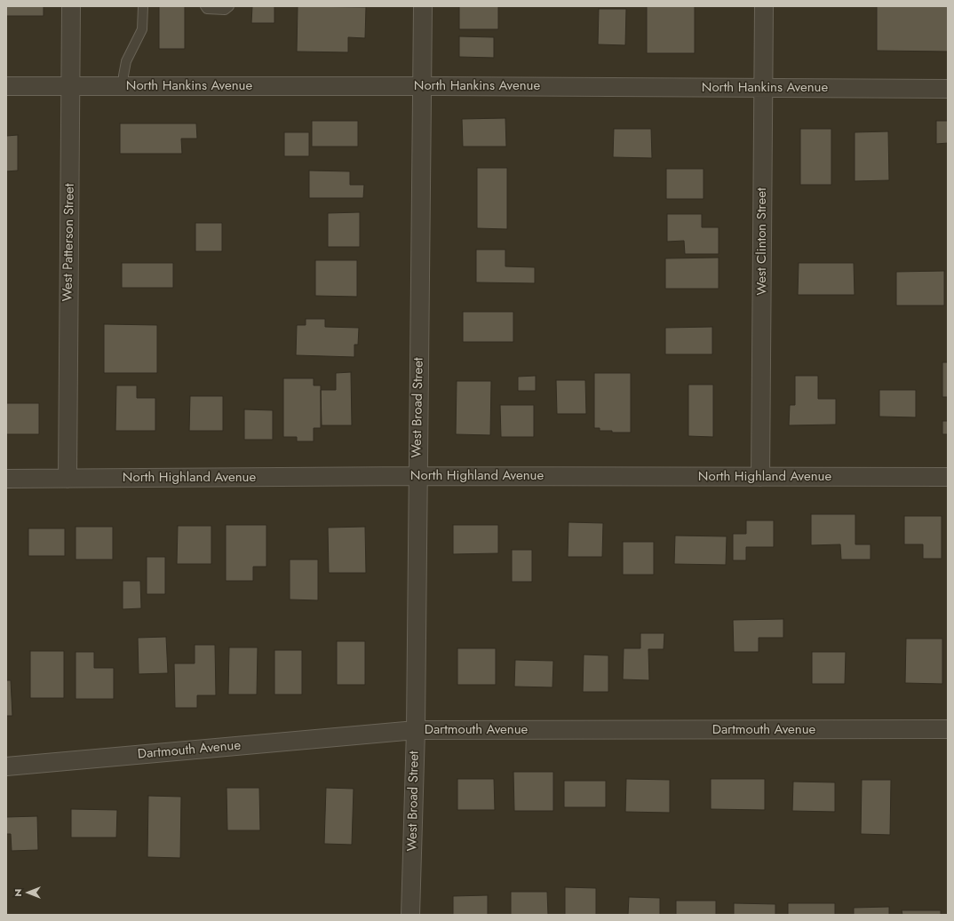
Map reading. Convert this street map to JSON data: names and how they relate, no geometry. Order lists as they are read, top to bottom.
{
  "streets": {
    "street": [
      "North Hankins Avenue",
      "West Clinton Street",
      "West Patterson Street",
      "West Broad Street",
      "North Highland Avenue",
      "Dartmouth Avenue"
    ]
  },
  "crossings": [
    ["North Hankins Avenue", "West Clinton Street"],
    ["North Hankins Avenue", "West Patterson Street"],
    ["North Hankins Avenue", "West Broad Street"],
    ["West Clinton Street", "North Highland Avenue"],
    ["West Patterson Street", "North Highland Avenue"],
    ["West Broad Street", "North Highland Avenue"],
    ["West Broad Street", "Dartmouth Avenue"]
  ],
  "north": "left"
}
